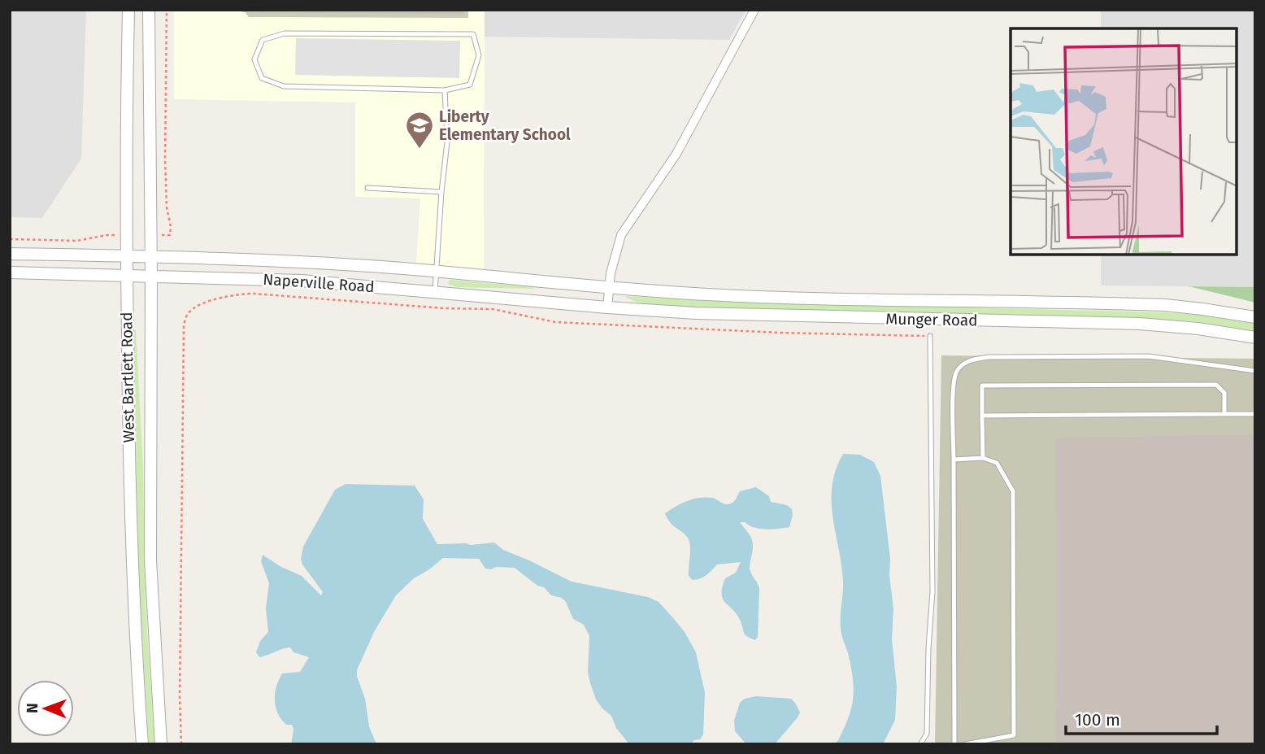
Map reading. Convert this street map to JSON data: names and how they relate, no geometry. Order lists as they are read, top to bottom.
{
  "streets": {
    "street": ["Naperville Road", "Munger Road", "West Bartlett Road"]
  },
  "crossings": [
    ["Naperville Road", "Munger Road"],
    ["Naperville Road", "West Bartlett Road"]
  ],
  "places": {
    "school or university": ["Liberty Elementary School"]
  },
  "scale_bar": "100 m",
  "north": "left"
}
